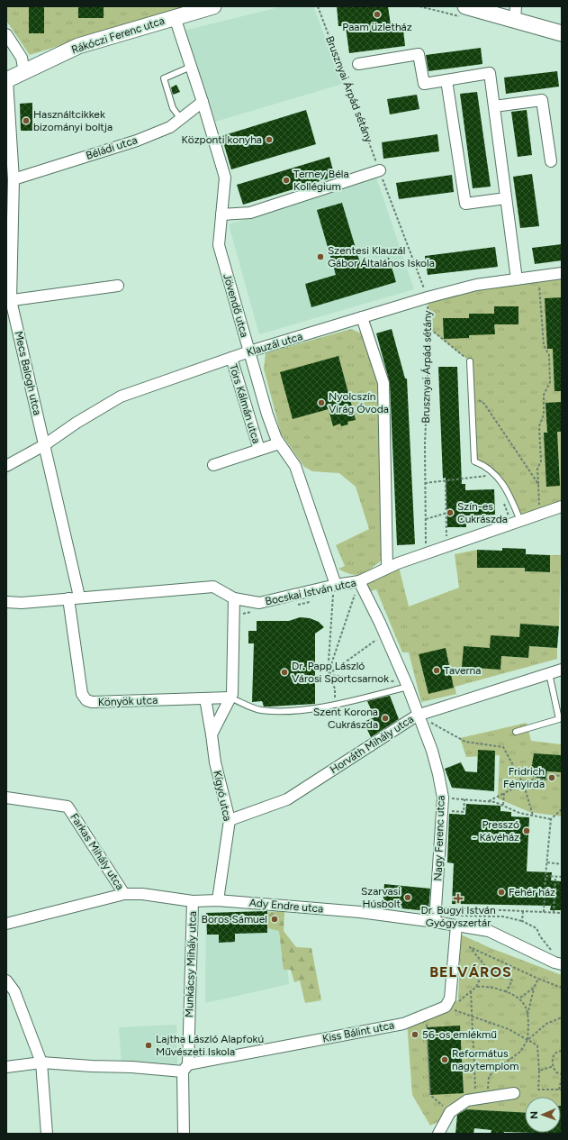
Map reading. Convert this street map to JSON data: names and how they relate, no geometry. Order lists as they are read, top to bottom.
{
  "streets": {
    "main road": ["Rákóczi Ferenc utca"],
    "street": [
      "Béládi utca",
      "Jövendő utca",
      "Klauzál utca",
      "Mecs Balogh utca",
      "Törs Kálmán utca",
      "Bocskai István utca",
      "Könyök utca",
      "Horváth Mihály utca",
      "Kígyó utca",
      "Nagy Ferenc utca",
      "Farkas Mihály utca",
      "Ady Endre utca",
      "Munkácsy Mihály utca",
      "Kiss Bálint utca"
    ],
    "path": ["Brusznyai Árpád sétány"]
  },
  "crossings": [
    ["Rákóczi Ferenc utca", "Jövendő utca"],
    ["Rákóczi Ferenc utca", "Mecs Balogh utca"],
    ["Brusznyai Árpád sétány", "Klauzál utca"],
    ["Brusznyai Árpád sétány", "Bocskai István utca"],
    ["Béládi utca", "Jövendő utca"],
    ["Béládi utca", "Mecs Balogh utca"],
    ["Jövendő utca", "Klauzál utca"],
    ["Jövendő utca", "Törs Kálmán utca"],
    ["Jövendő utca", "Bocskai István utca"],
    ["Klauzál utca", "Mecs Balogh utca"],
    ["Klauzál utca", "Törs Kálmán utca"],
    ["Mecs Balogh utca", "Bocskai István utca"],
    ["Mecs Balogh utca", "Könyök utca"],
    ["Bocskai István utca", "Könyök utca"],
    ["Könyök utca", "Kígyó utca"],
    ["Horváth Mihály utca", "Kígyó utca"],
    ["Horváth Mihály utca", "Nagy Ferenc utca"],
    ["Kígyó utca", "Ady Endre utca"],
    ["Nagy Ferenc utca", "Ady Endre utca"],
    ["Farkas Mihály utca", "Ady Endre utca"],
    ["Ady Endre utca", "Munkácsy Mihály utca"],
    ["Munkácsy Mihály utca", "Kiss Bálint utca"]
  ],
  "districts": ["BELVÁROS"],
  "places": {
    "other": [
      "Paam üzletház",
      "Használtcikkek bizományi boltja",
      "Központi konyha",
      "Terney Béla Kollégium",
      "Szentesi Klauzál Gábor Általános Iskola",
      "Nyolcszín Virág Óvoda",
      "Szín-es Cukrászda",
      "Taverna",
      "Dr. Papp László Városi Sportcsarnok",
      "Szent Korona Cukrászda",
      "Fridrich Fényirda",
      "Presszó - Kávéház",
      "Fehér ház",
      "Szarvasi Húsbolt",
      "Boros Sámuel",
      "56-os emlékmű",
      "Lajtha László Alapfokú Művészeti Iskola",
      "Református nagytemplom"
    ],
    "health": ["Dr. Bugyi István Gyógyszertár"]
  },
  "north": "left"
}
